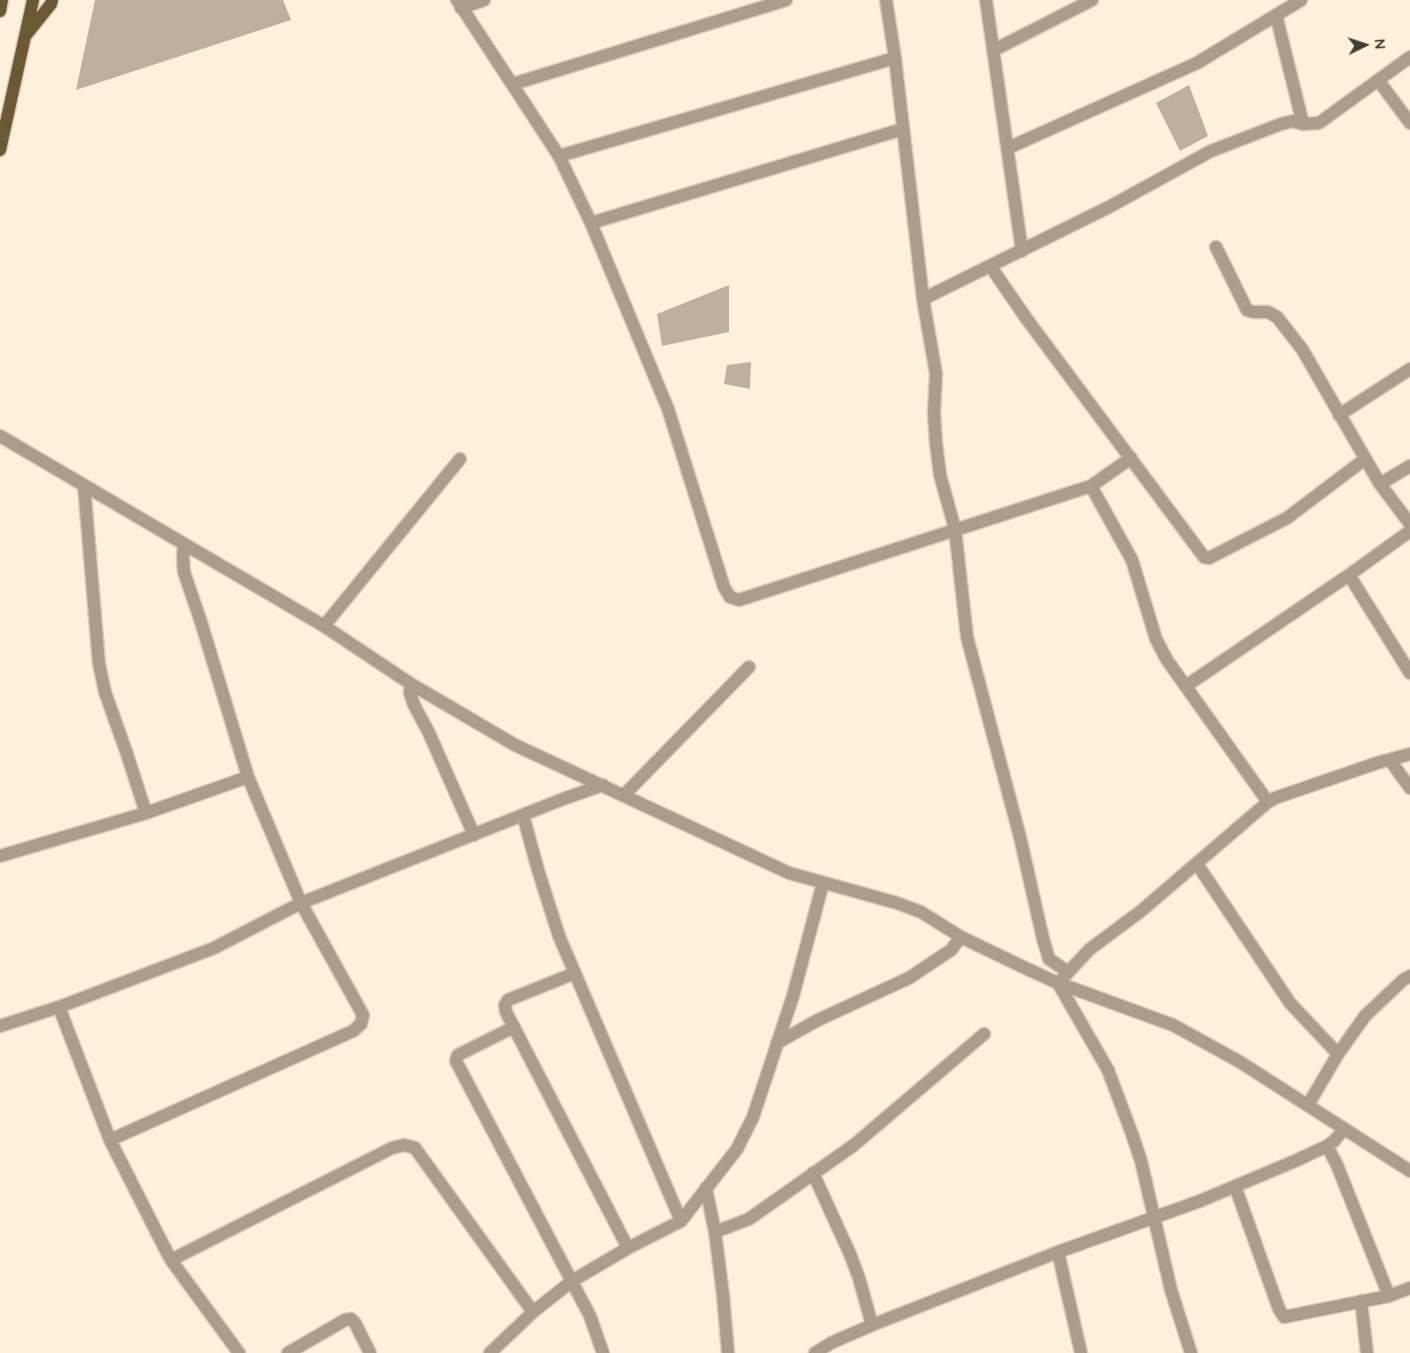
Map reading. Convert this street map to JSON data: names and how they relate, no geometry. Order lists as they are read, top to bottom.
{
  "north": "right"
}
